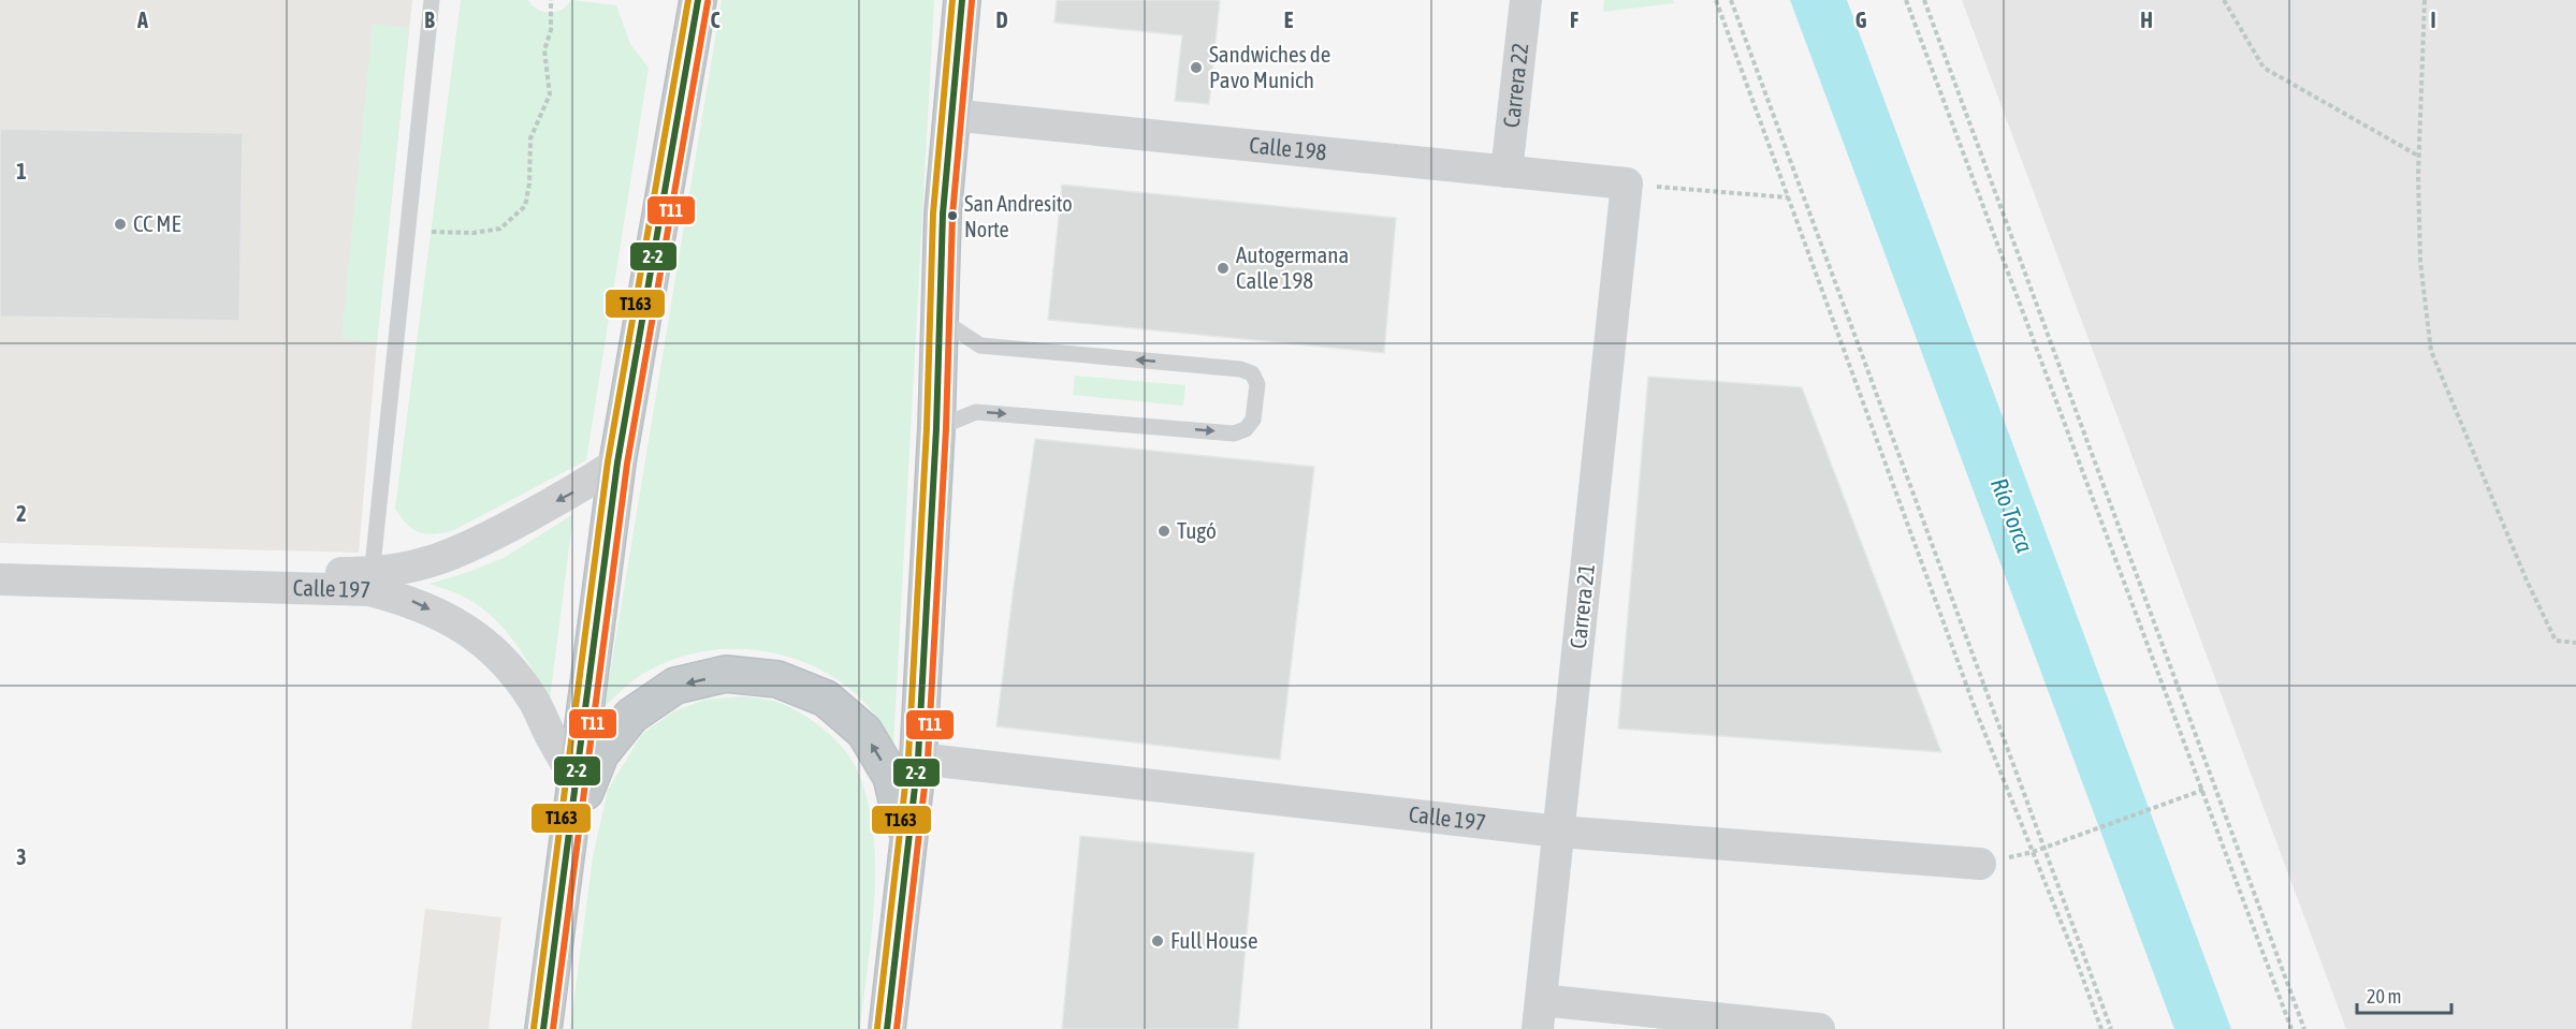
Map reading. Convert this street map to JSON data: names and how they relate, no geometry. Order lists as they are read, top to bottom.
{
  "streets": {
    "street": [
      "Carrera 22",
      "Calle 198",
      "Calle 197",
      "Carrera 21"
    ]
  },
  "crossings": [
    ["Carrera 22", "Calle 198"],
    ["Calle 198", "Carrera 21"],
    ["Calle 197", "Carrera 21"]
  ],
  "water": ["Río Torca"],
  "places": [
    "Sandwiches de Pavo Munich",
    "San Andresito Norte",
    "CC ME",
    "Autogermana Calle 198",
    "Tugó",
    "Full House"
  ],
  "lines": ["transit line 2-2", "transit line T163", "transit line T11"],
  "scale_bar": "20 m",
  "grid": {
    "columns": [
      "A",
      "B",
      "C",
      "D",
      "E",
      "F",
      "G",
      "H",
      "I"
    ],
    "rows": ["1", "2", "3"]
  }
}
